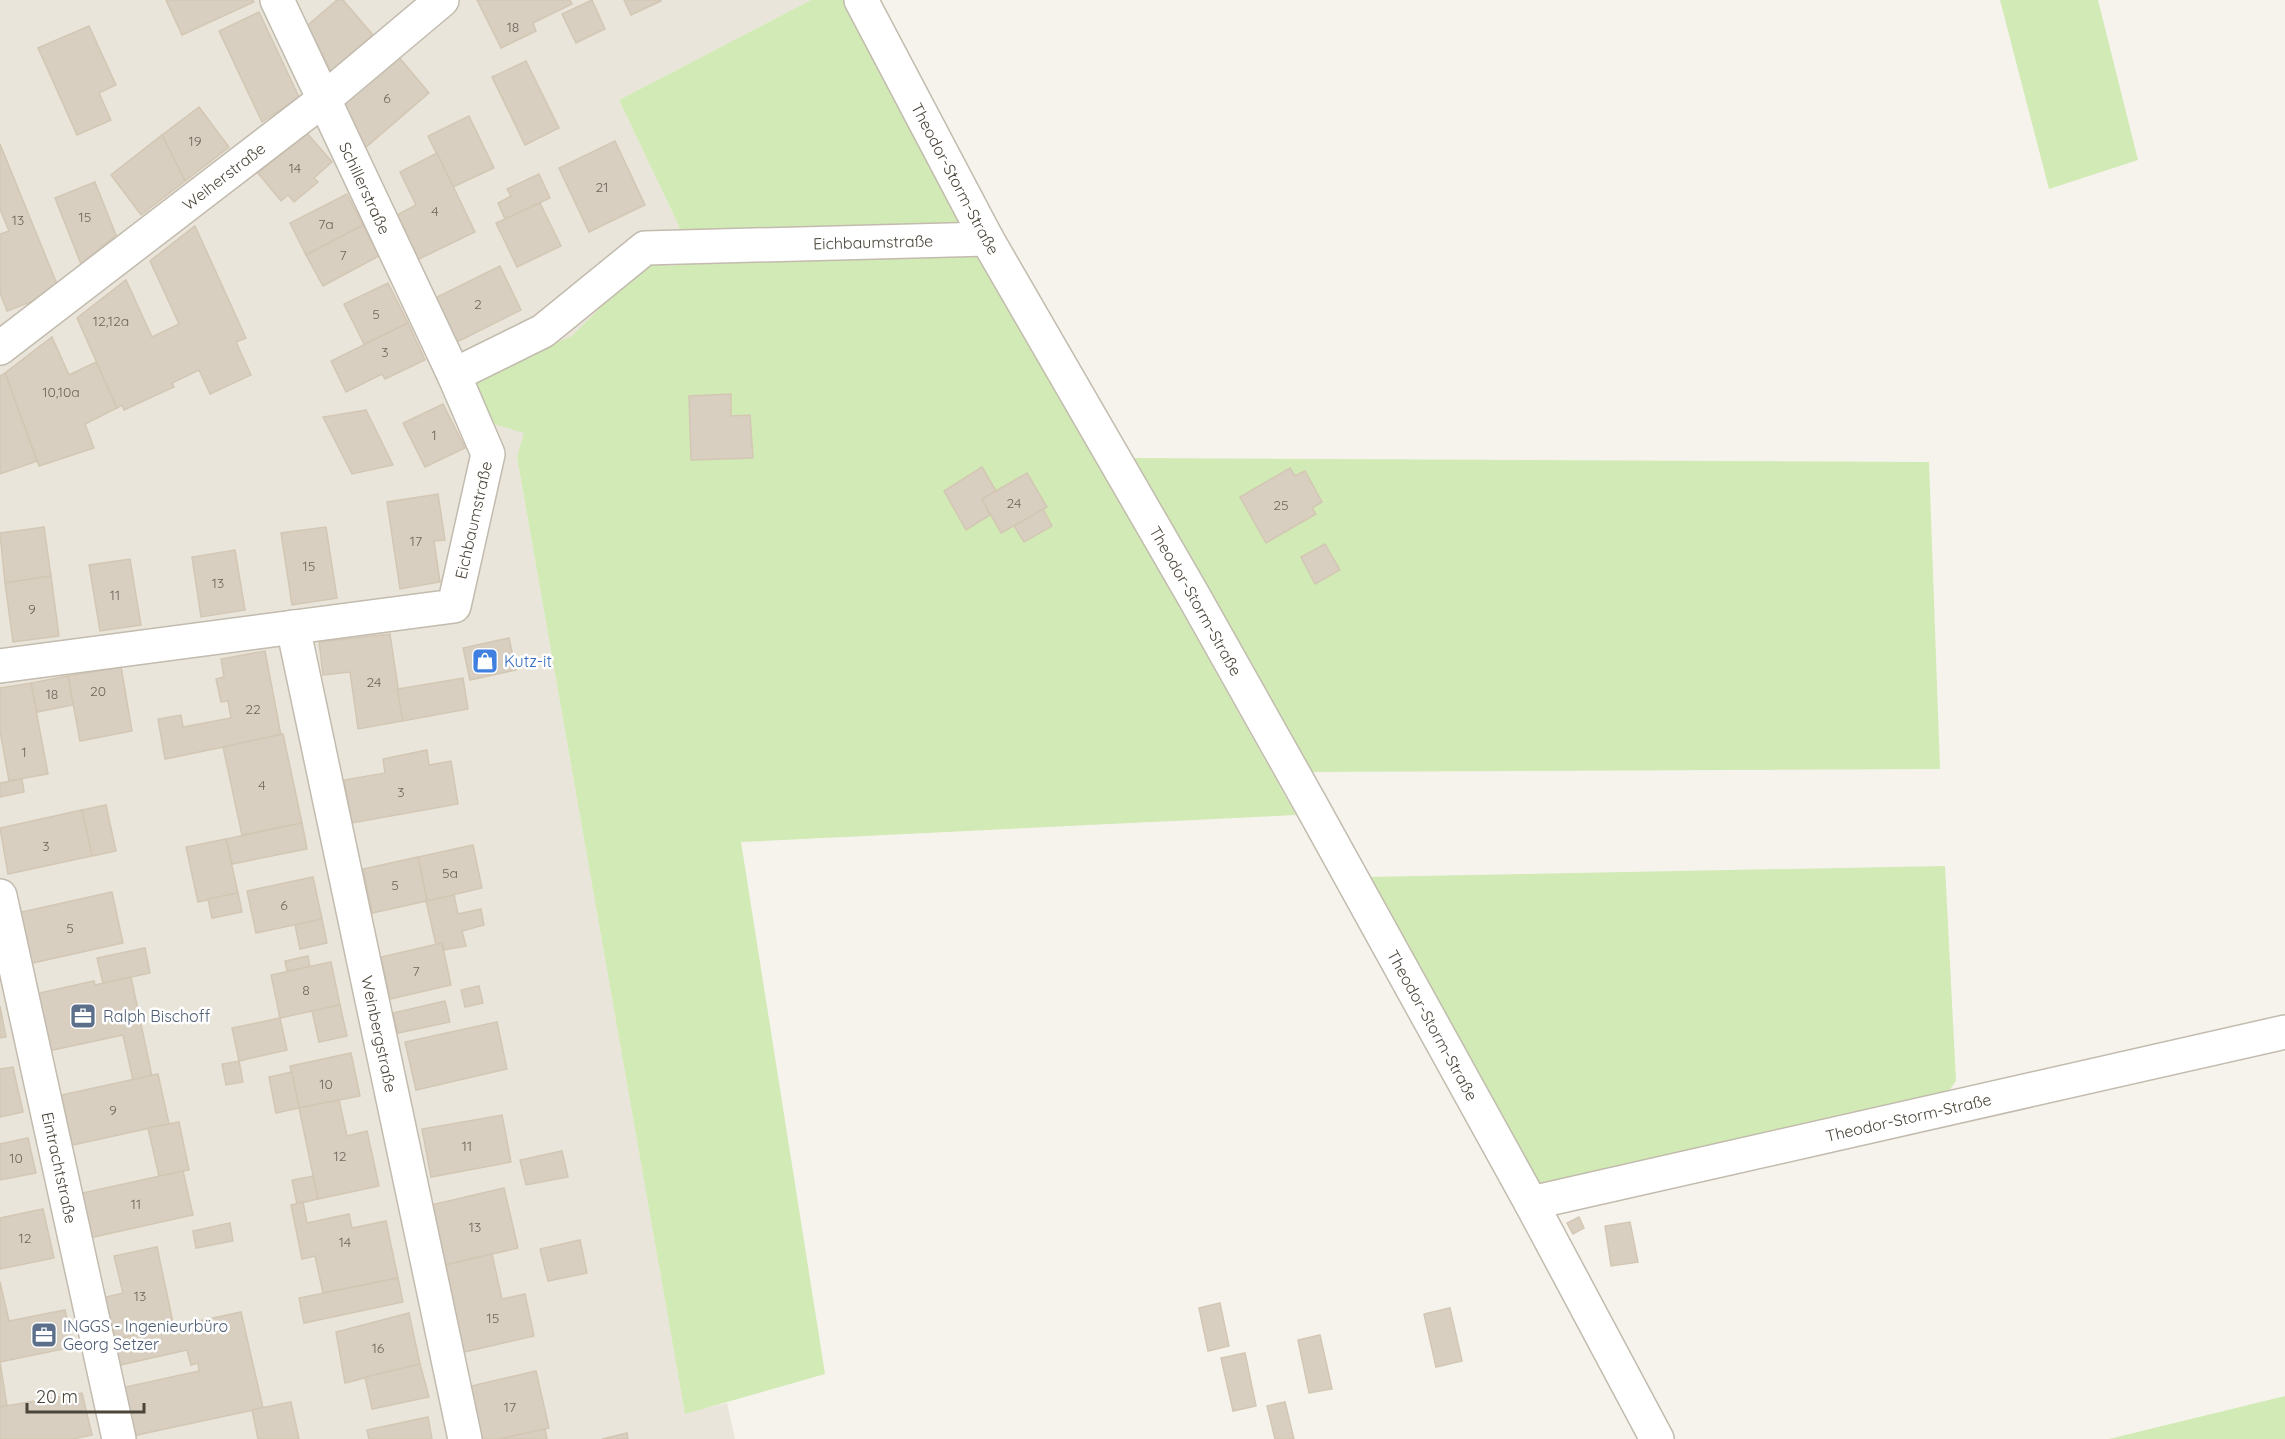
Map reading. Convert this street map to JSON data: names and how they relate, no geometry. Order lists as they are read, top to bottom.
{
  "streets": {
    "street": [
      "Weiherstraße",
      "Theodor-Storm-Straße",
      "Schillerstraße",
      "Eichbaumstraße",
      "Weinbergstraße",
      "Eintrachtstraße"
    ]
  },
  "crossings": [
    ["Weiherstraße", "Schillerstraße"],
    ["Theodor-Storm-Straße", "Eichbaumstraße"],
    ["Schillerstraße", "Eichbaumstraße"],
    ["Eichbaumstraße", "Weinbergstraße"]
  ],
  "places": {
    "shop": ["Kutz-it"],
    "office": ["Ralph Bischoff", "INGGS - Ingenieurbüro Georg Setzer"]
  },
  "house_numbers": [
    "18",
    "6",
    "19",
    "14",
    "21",
    "4",
    "15",
    "13",
    "7a",
    "7",
    "2",
    "5",
    "12,12a",
    "3",
    "10,10a",
    "1",
    "24",
    "25",
    "17",
    "15",
    "13",
    "11",
    "9",
    "24",
    "20",
    "18",
    "22",
    "1",
    "4",
    "3",
    "3",
    "5a",
    "5",
    "6",
    "5",
    "7",
    "8",
    "10",
    "9",
    "11",
    "12",
    "10",
    "11",
    "13",
    "12",
    "14",
    "13",
    "15",
    "16",
    "17"
  ],
  "scale_bar": "20 m"
}
